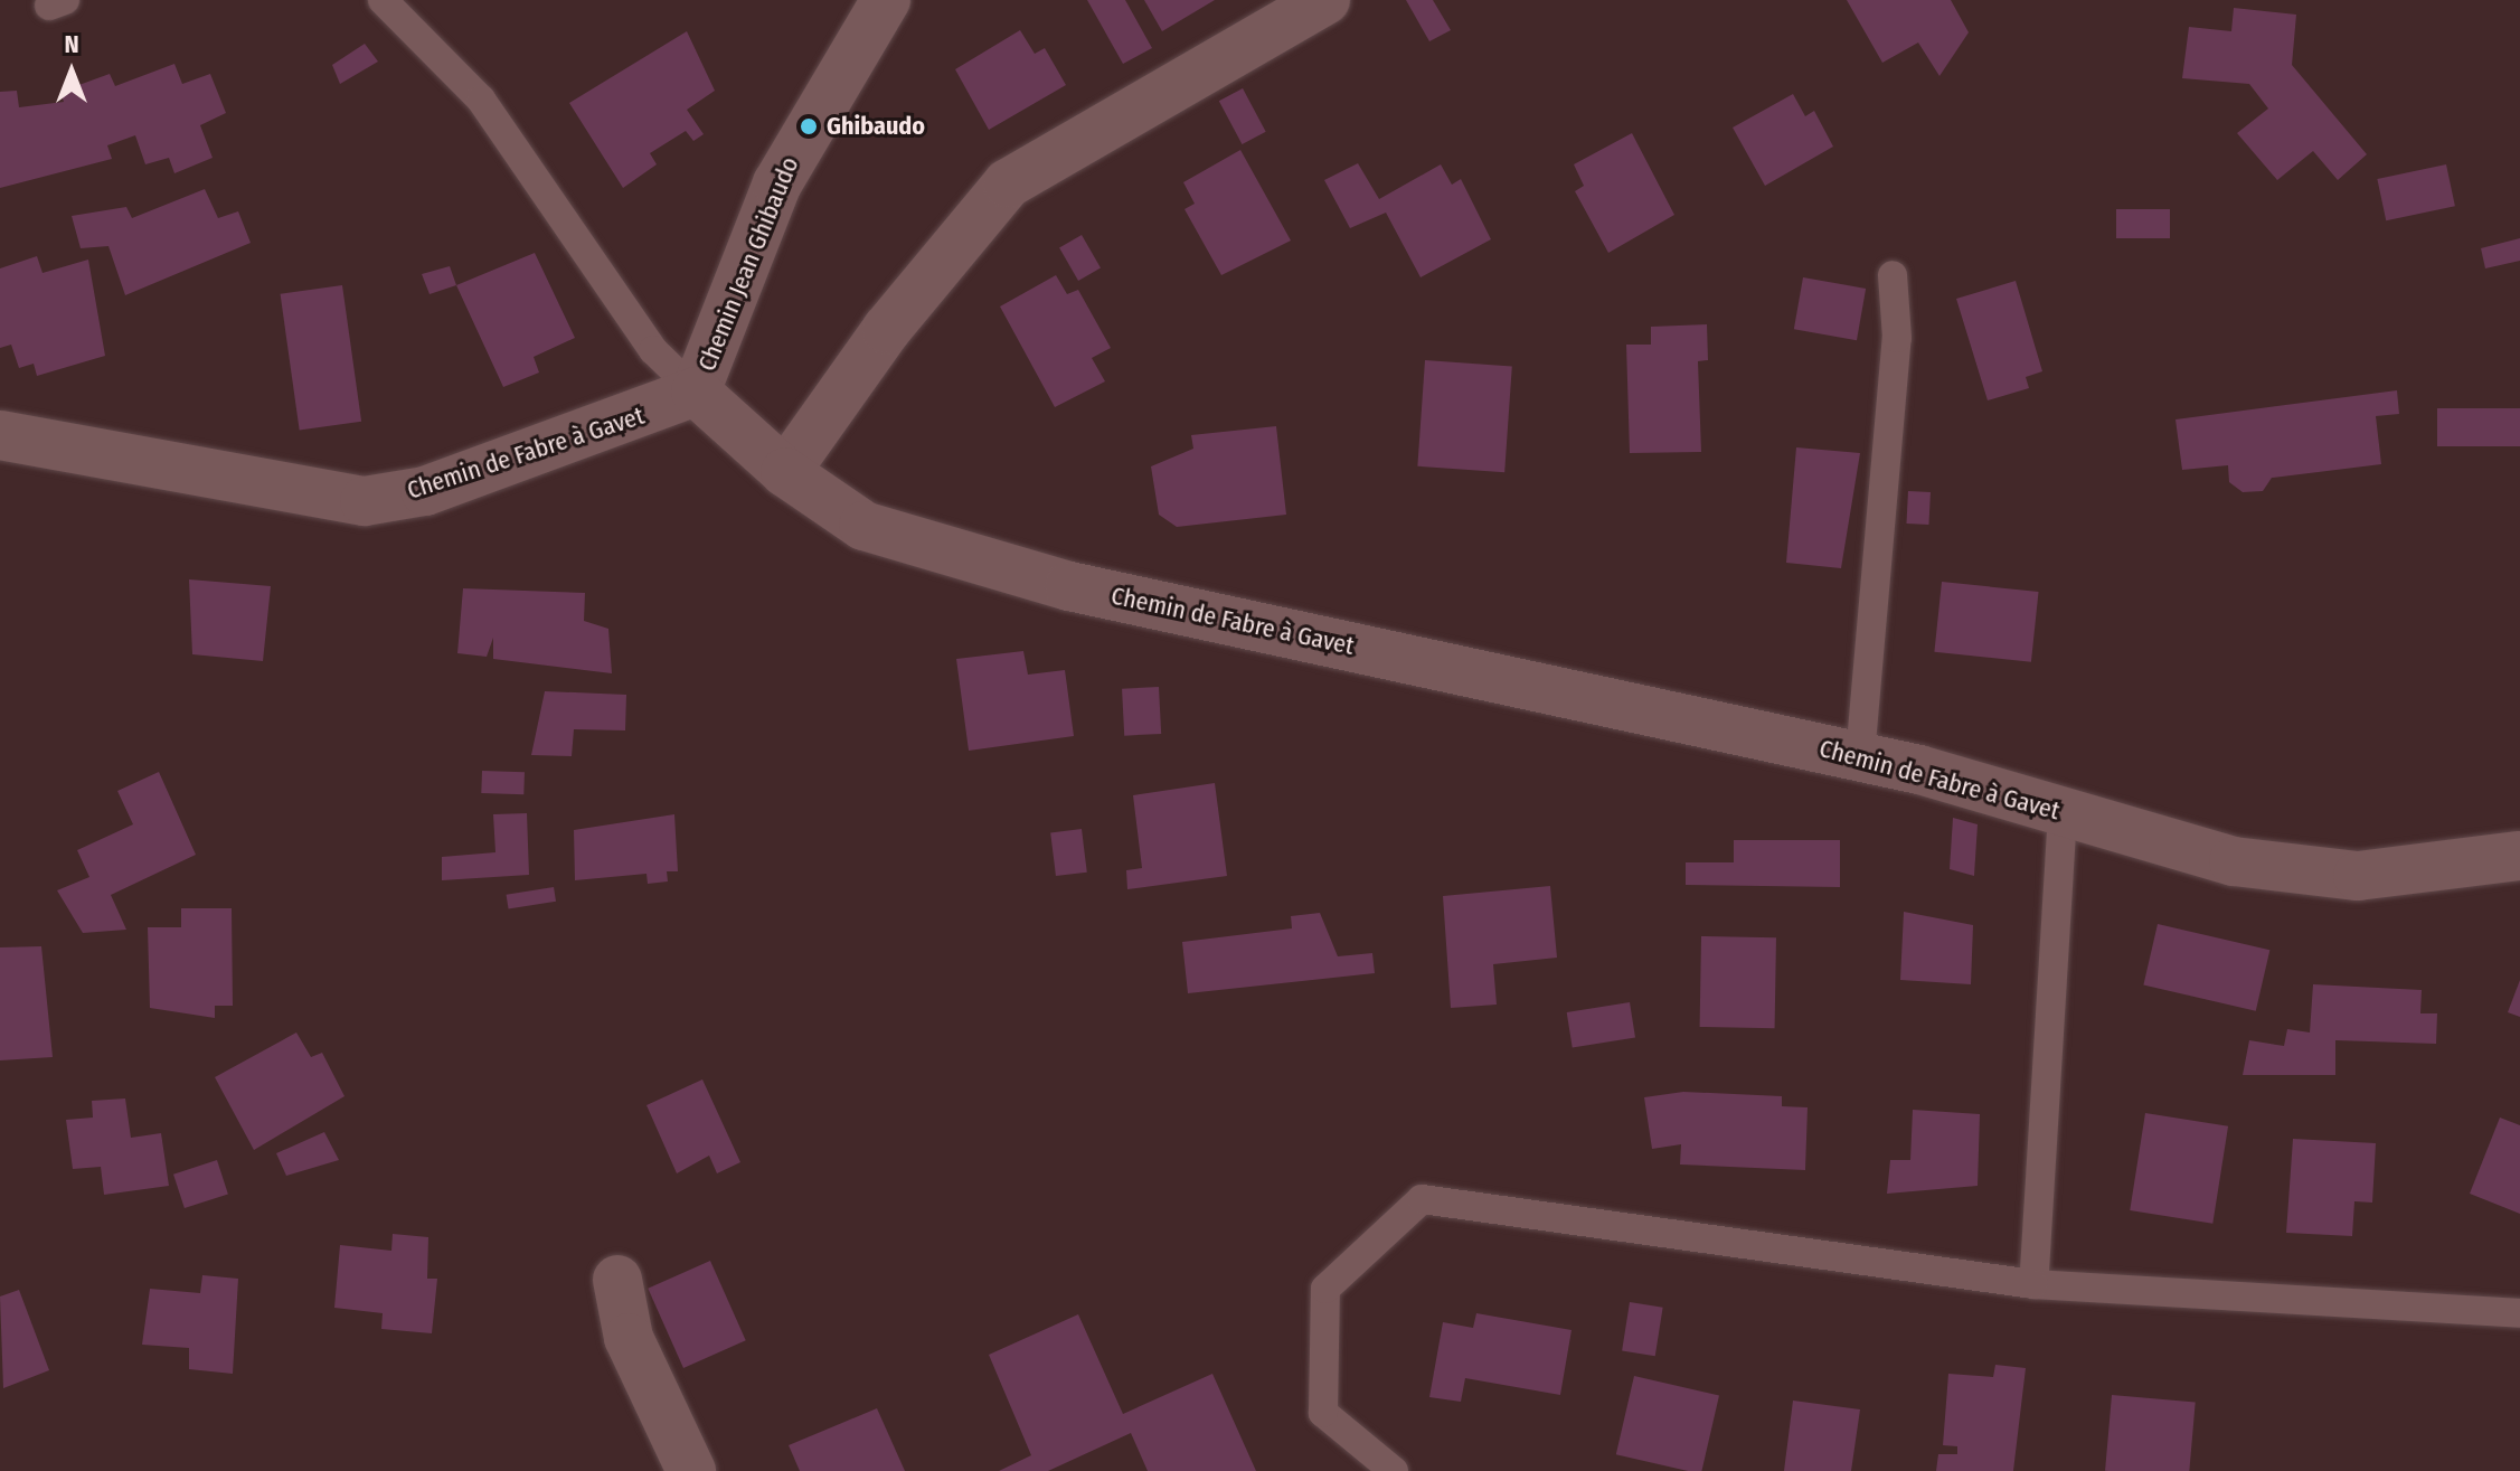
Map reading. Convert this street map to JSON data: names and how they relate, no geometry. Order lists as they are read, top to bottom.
{
  "streets": {
    "street": ["Chemin Jean Ghibaudo", "Chemin de Fabre à Gavet"]
  },
  "crossings": [
    ["Chemin Jean Ghibaudo", "Chemin de Fabre à Gavet"]
  ],
  "places": ["Ghibaudo"],
  "north": "top"
}
